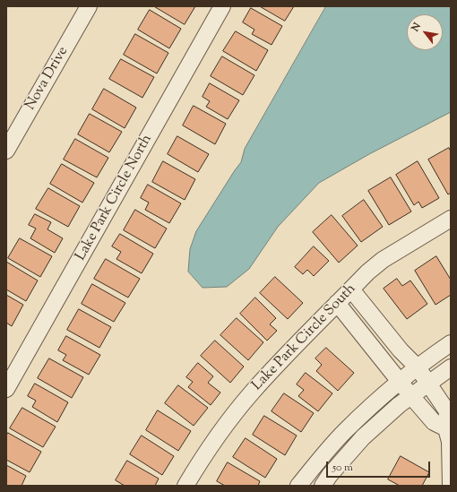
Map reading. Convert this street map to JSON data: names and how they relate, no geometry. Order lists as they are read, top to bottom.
{
  "streets": {
    "street": ["Nova Drive", "Lake Park Circle North", "Lake Park Circle South"]
  },
  "scale_bar": "50 m",
  "north": "top left"
}
